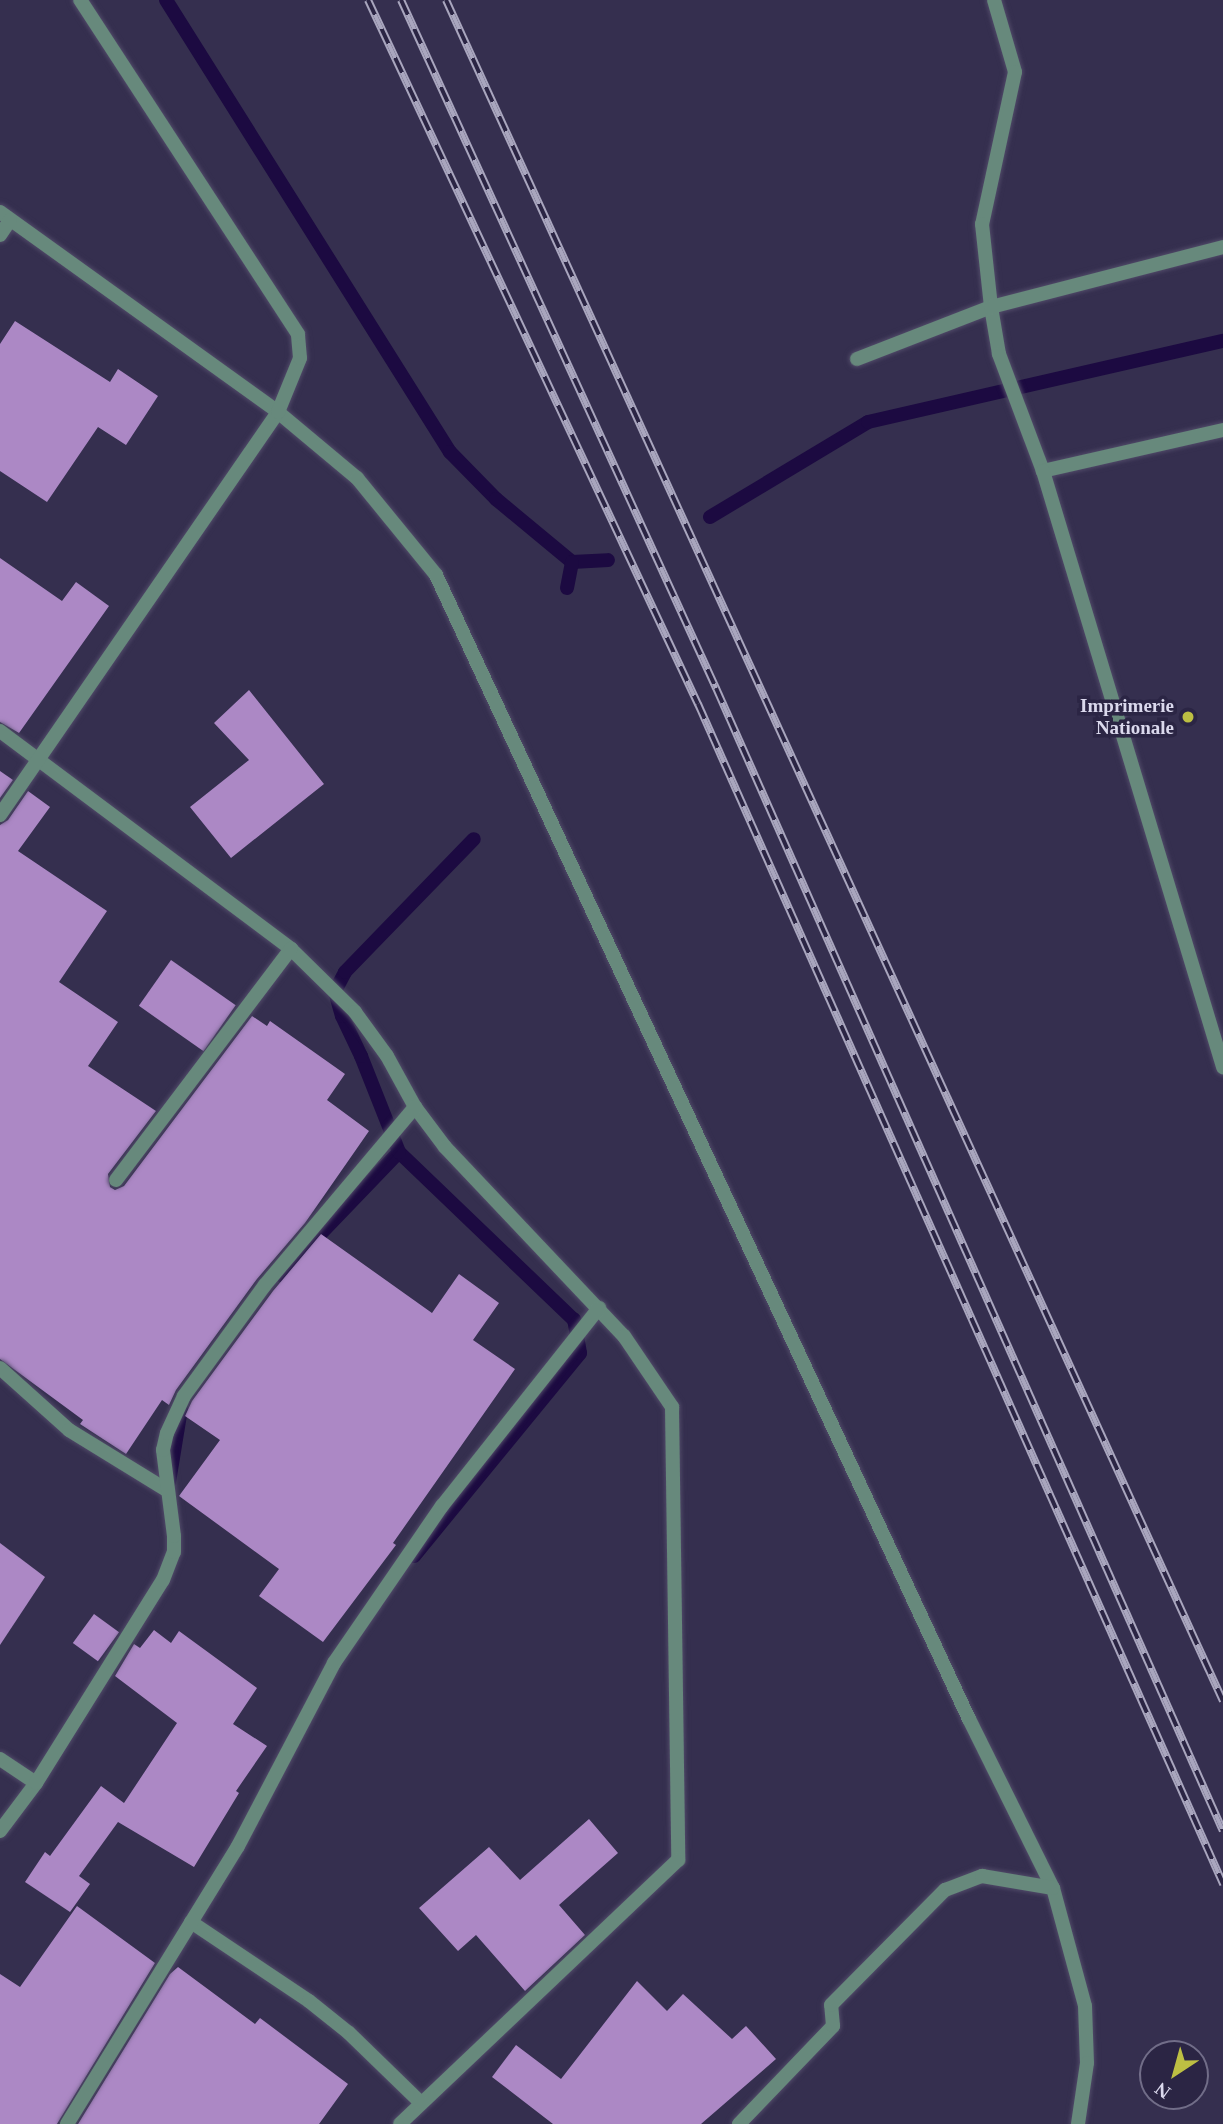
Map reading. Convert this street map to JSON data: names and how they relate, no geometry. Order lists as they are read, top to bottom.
{
  "places": ["Imprimerie Nationale"],
  "north": "bottom left"
}
